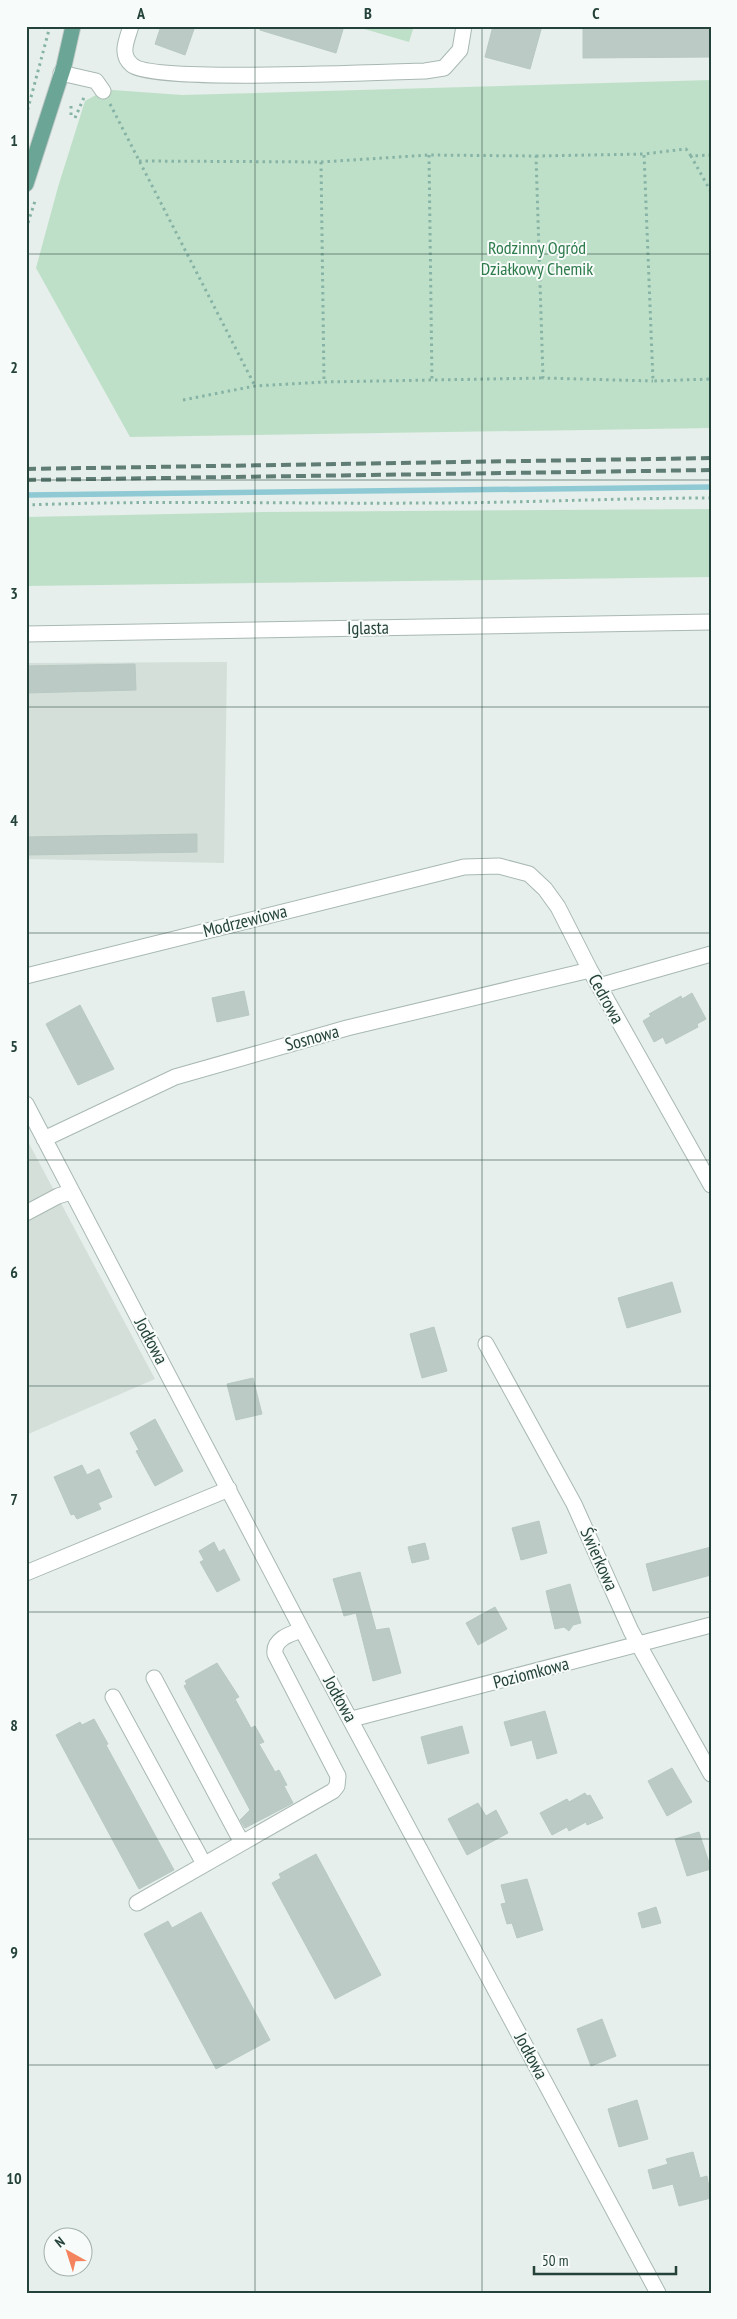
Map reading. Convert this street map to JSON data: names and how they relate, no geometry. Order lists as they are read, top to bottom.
{
  "streets": {
    "street": [
      "Iglasta",
      "Modrzewiowa",
      "Cedrowa",
      "Sosnowa",
      "Jodłowa",
      "Świerkowa",
      "Poziomkowa"
    ]
  },
  "crossings": [
    ["Modrzewiowa", "Cedrowa"],
    ["Cedrowa", "Sosnowa"],
    ["Sosnowa", "Jodłowa"],
    ["Jodłowa", "Poziomkowa"],
    ["Świerkowa", "Poziomkowa"]
  ],
  "parks": ["Rodzinny Ogród Działkowy Chemik"],
  "scale_bar": "50 m",
  "north": "top left",
  "grid": {
    "columns": ["A", "B", "C"],
    "rows": [
      "1",
      "2",
      "3",
      "4",
      "5",
      "6",
      "7",
      "8",
      "9",
      "10"
    ]
  }
}
